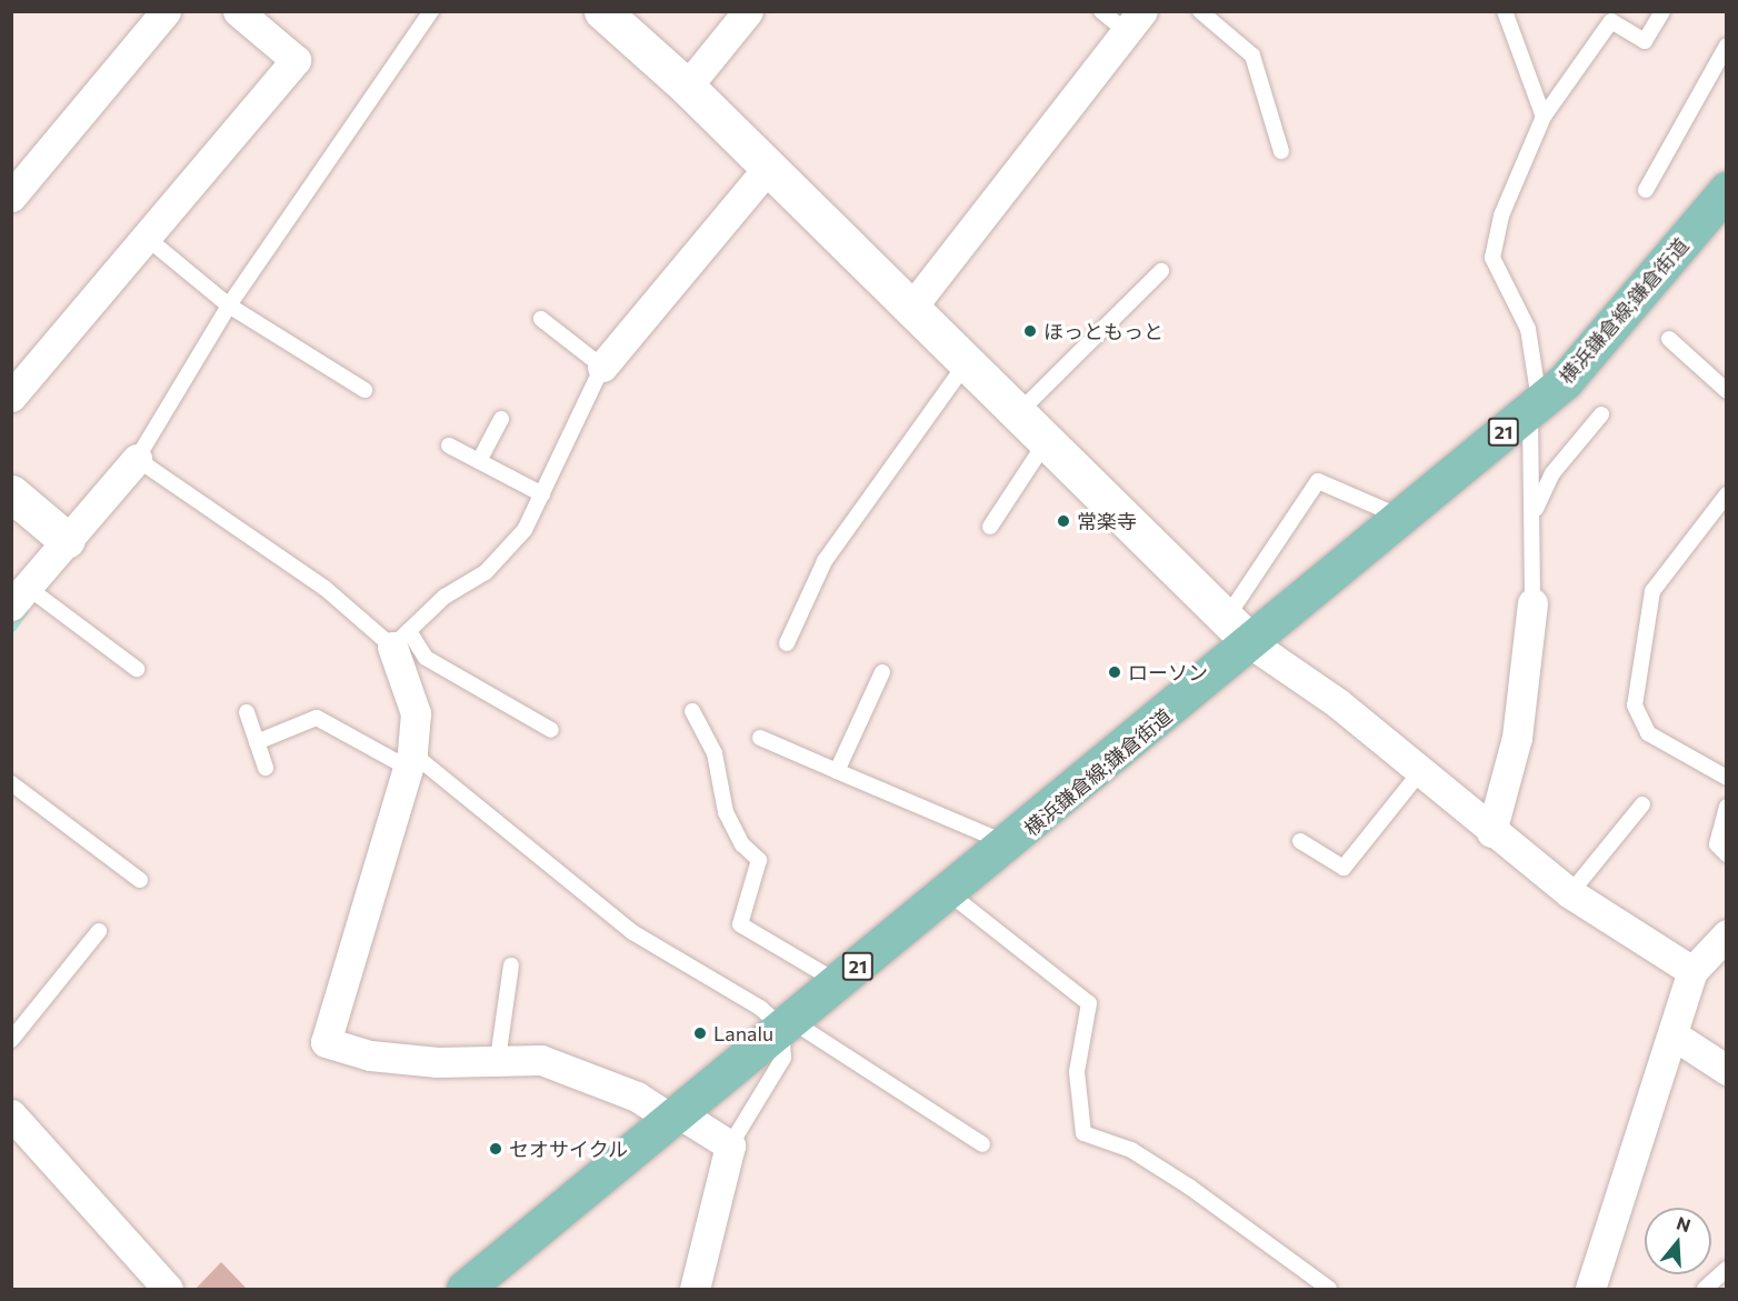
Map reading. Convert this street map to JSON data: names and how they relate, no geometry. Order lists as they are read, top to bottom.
{
  "streets": {
    "main road": ["横浜鎌倉線;鎌倉街道", "21"]
  },
  "places": [
    "ほっともっと",
    "常楽寺",
    "ローソン",
    "Lanalu",
    "セオサイクル"
  ],
  "north": "top"
}
